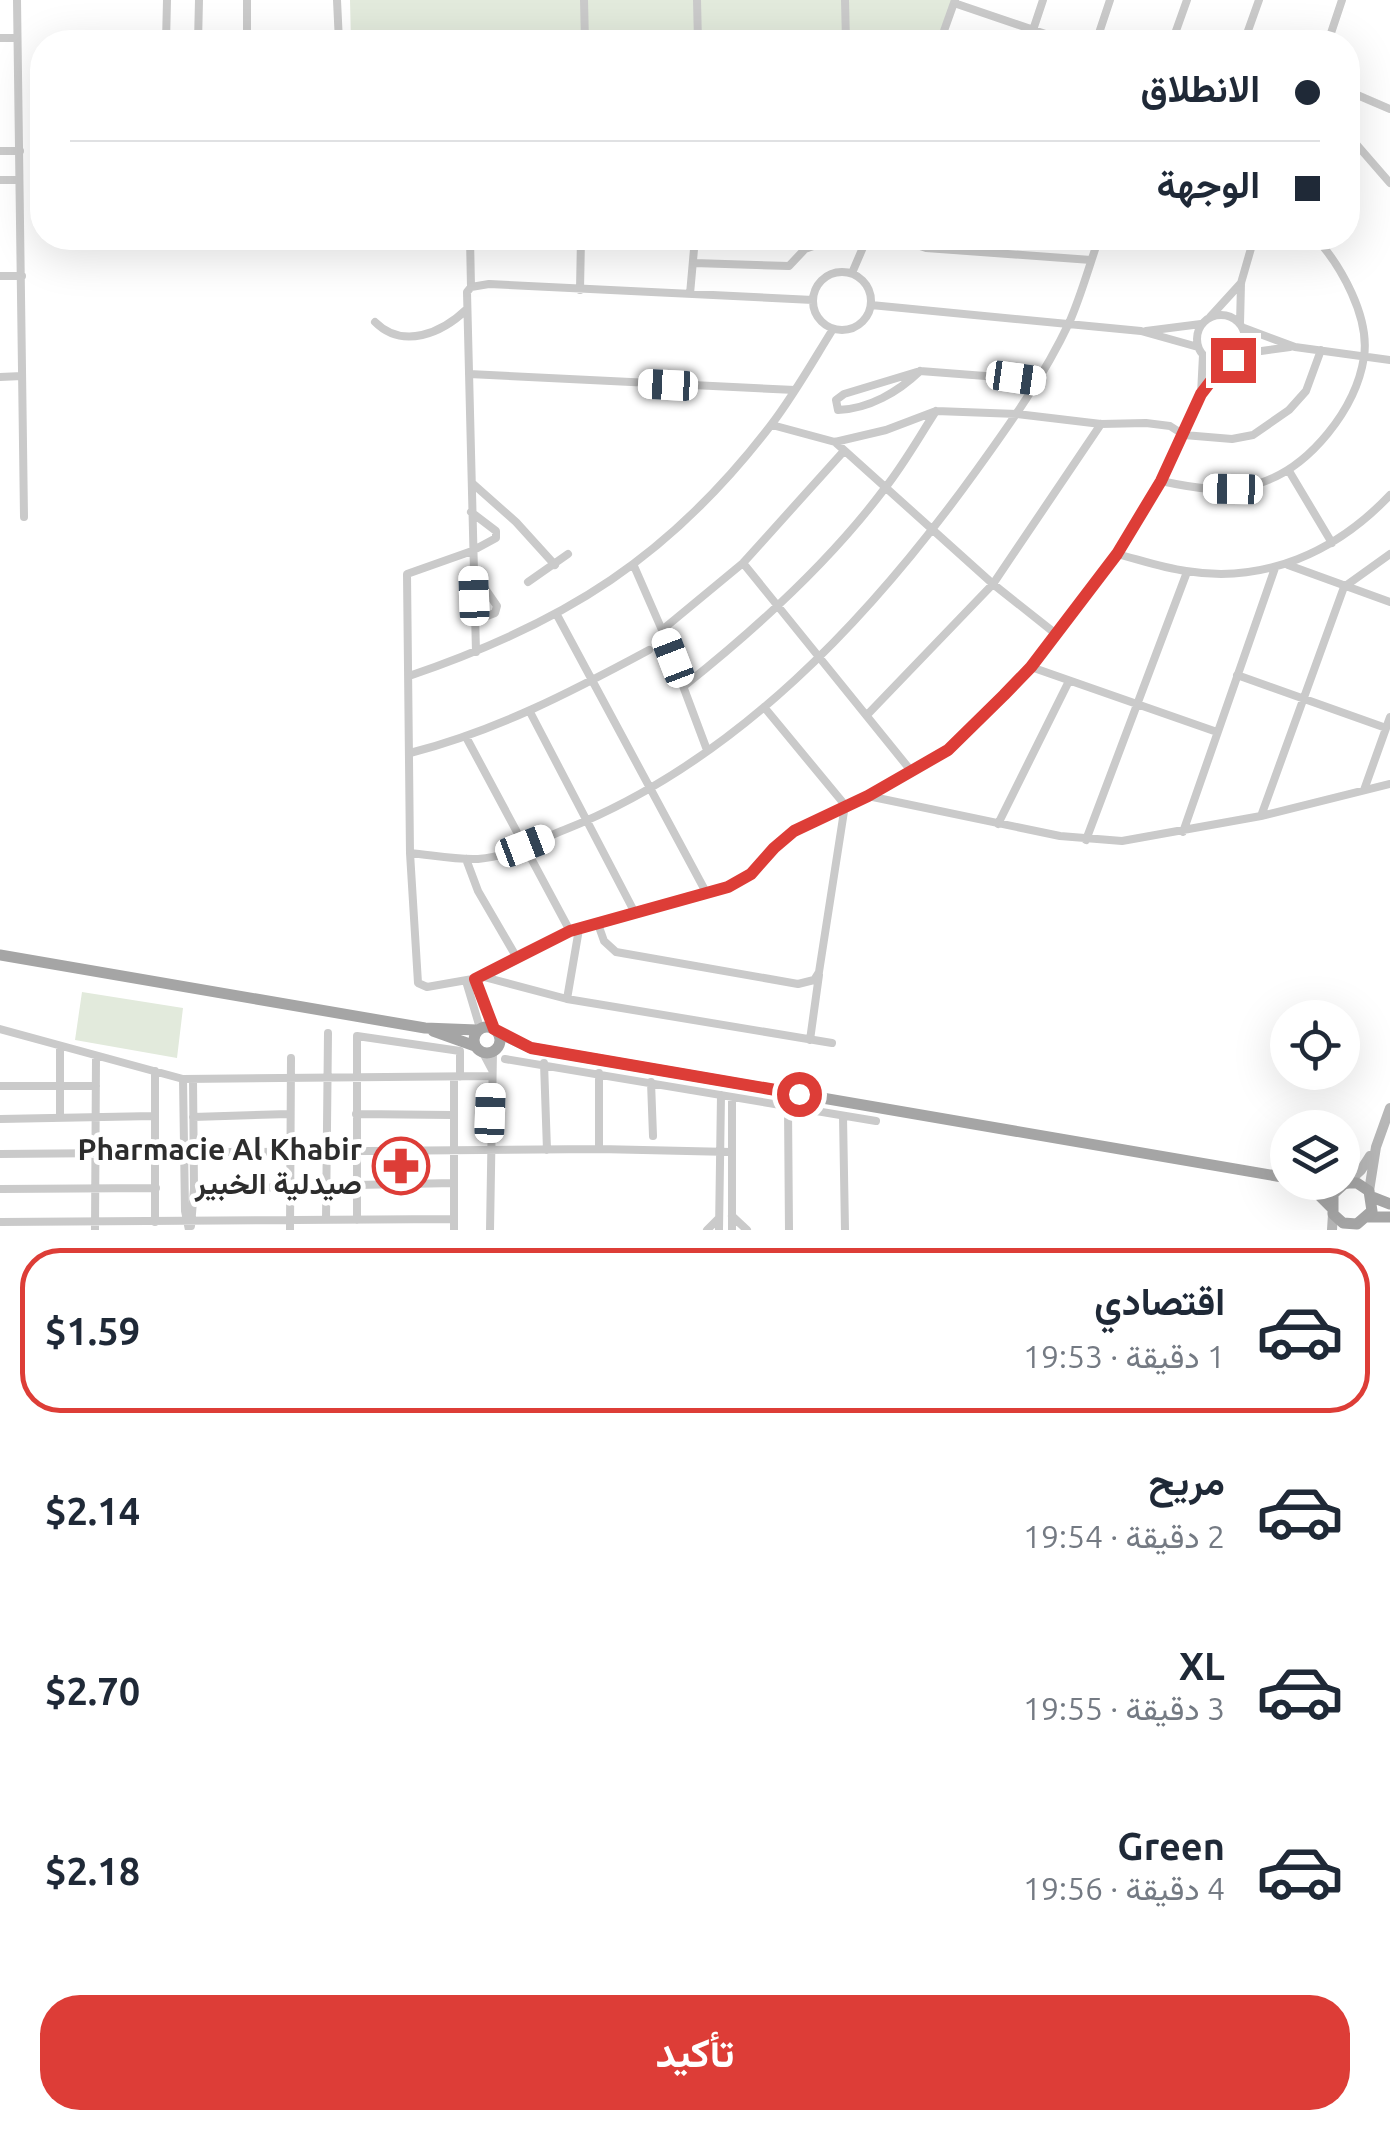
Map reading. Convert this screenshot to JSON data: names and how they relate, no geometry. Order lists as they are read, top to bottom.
{
  "places": {
    "pharmacy": ["Pharmacie Al Khabir صيدلية الخبير"]
  },
  "page": {
    "banner": ["الانطلاق", "الوجهة"],
    "list": [
      {
        "name": "اقتصادي",
        "note": "1 دقيقة · 19:53",
        "value": "$1.59"
      },
      {
        "name": "مريح",
        "note": "2 دقيقة · 19:54",
        "value": "$2.14"
      },
      {
        "name": "XL",
        "note": "3 دقيقة · 19:55",
        "value": "$2.70"
      },
      {
        "name": "Green",
        "note": "4 دقيقة · 19:56",
        "value": "$2.18"
      }
    ],
    "buttons": "تأكيد"
  }
}
